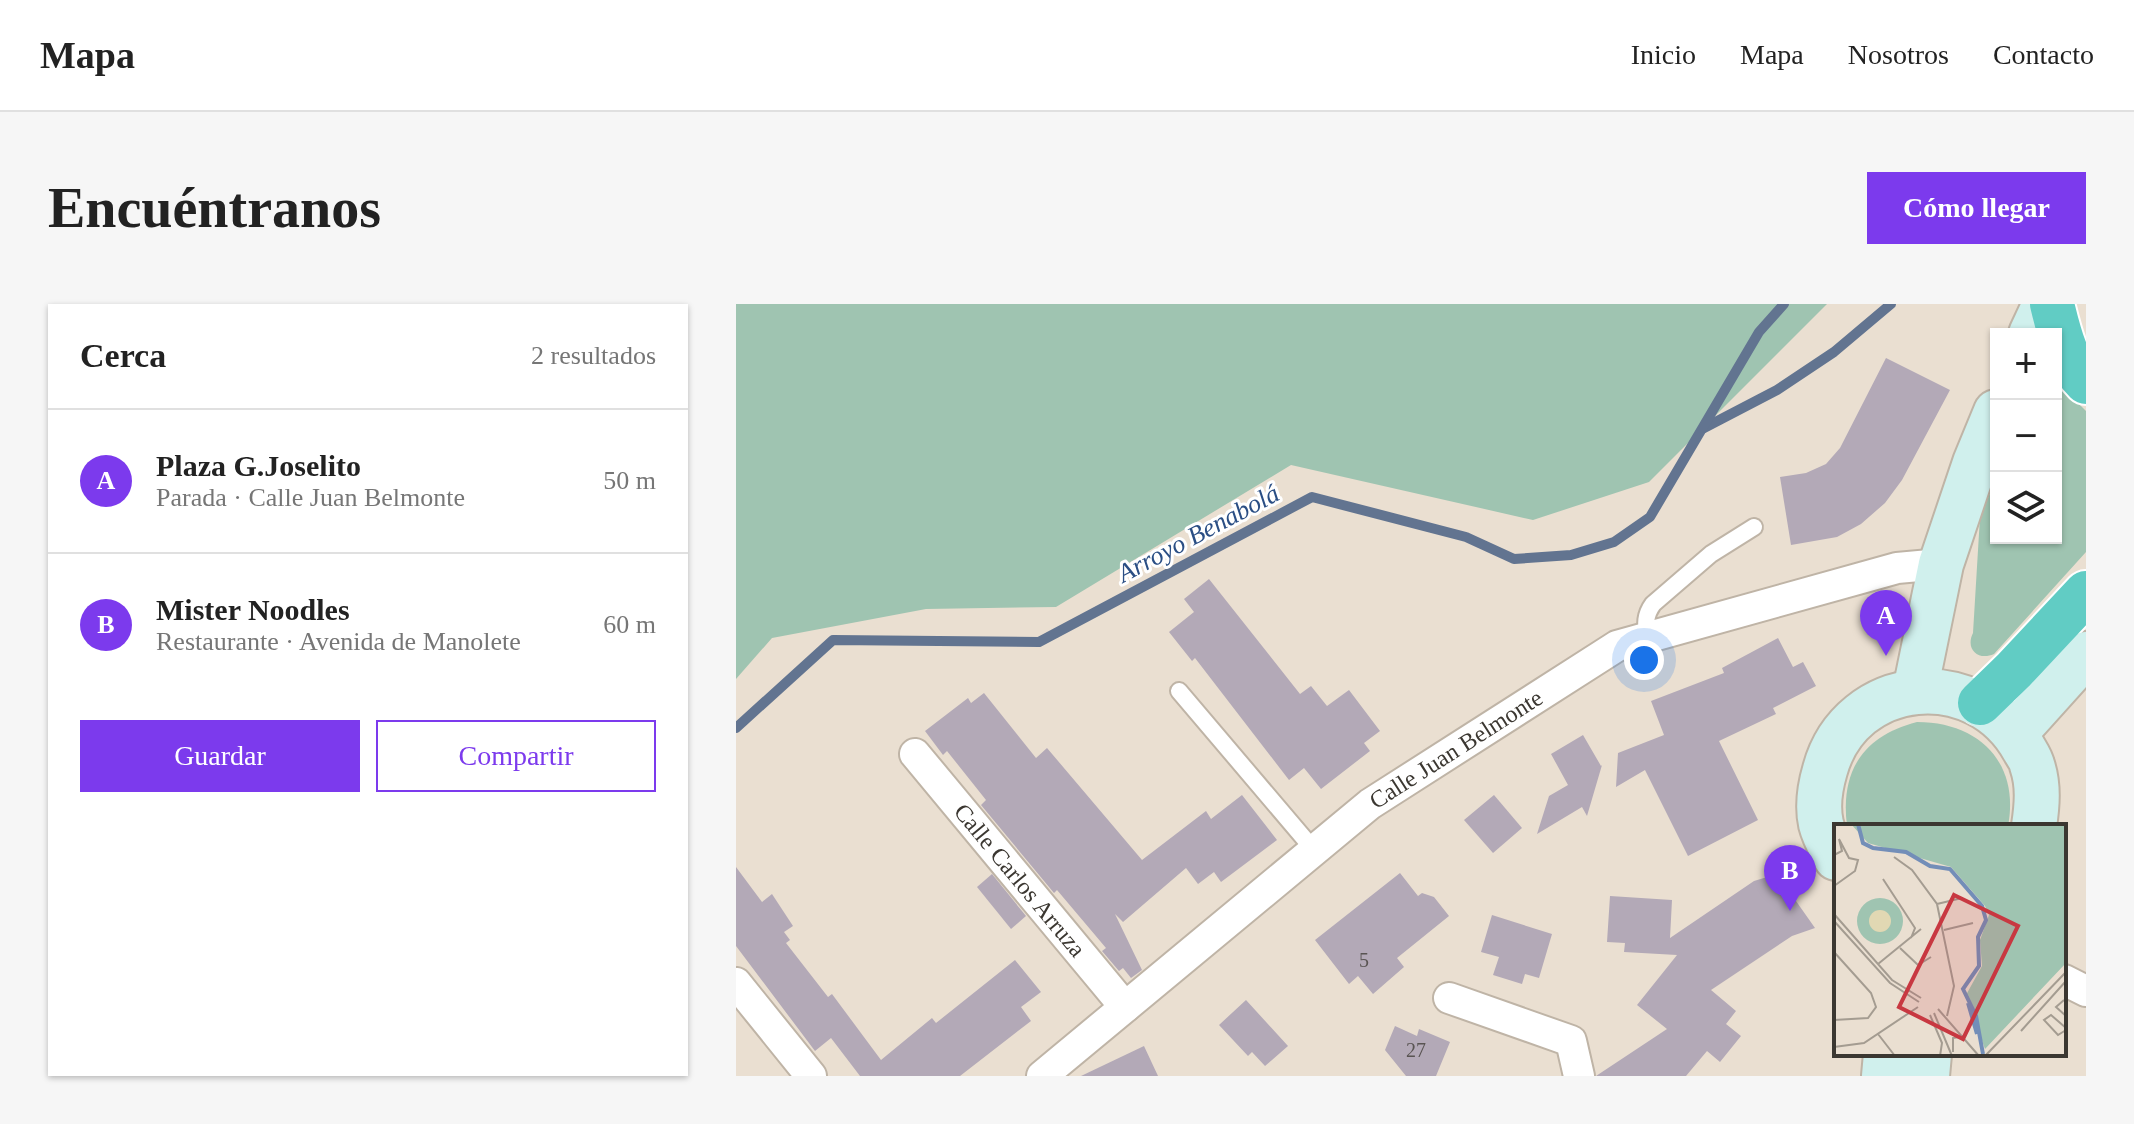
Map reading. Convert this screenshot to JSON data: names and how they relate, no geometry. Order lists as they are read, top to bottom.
{
  "streets": {
    "street": ["Calle Juan Belmonte", "Calle Carlos Arruza"]
  },
  "crossings": [
    ["Calle Juan Belmonte", "Calle Carlos Arruza"]
  ],
  "water": ["Arroyo Benabolá"],
  "house_numbers": ["5", "27"],
  "page": {
    "header": "Mapa",
    "nav": [
      "Inicio",
      "Mapa",
      "Nosotros",
      "Contacto"
    ],
    "buttons": [
      "Cómo llegar",
      ["Guardar", "Compartir"]
    ],
    "title": "Encuéntranos",
    "heading": ["Cerca", "2 resultados"],
    "map_buttons": ["+", "−"],
    "list": [
      {
        "mark": "A",
        "name": "Plaza G.Joselito",
        "note": "Parada · Calle Juan Belmonte",
        "value": "50 m"
      },
      {
        "mark": "B",
        "name": "Mister Noodles",
        "note": "Restaurante · Avenida de Manolete",
        "value": "60 m"
      }
    ],
    "pins": ["A", "B"]
  }
}
